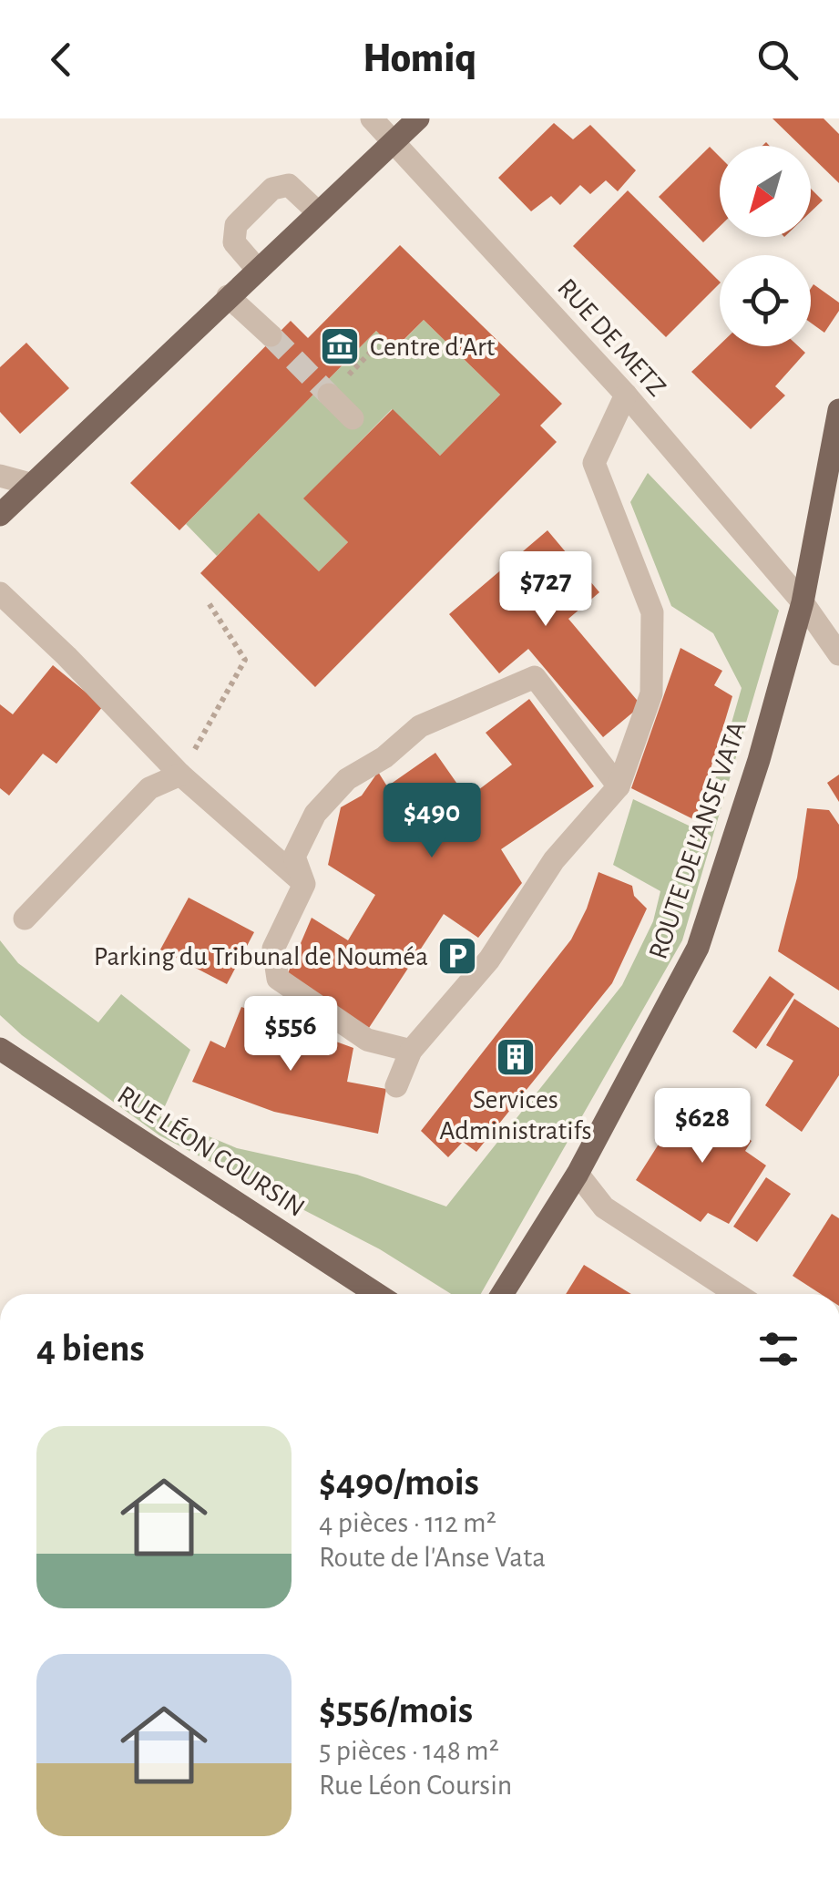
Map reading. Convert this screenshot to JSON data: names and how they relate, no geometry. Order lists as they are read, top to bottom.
{
  "streets": {
    "main road": ["ROUTE DE L'ANSE VATA", "RUE LÉON COURSIN"],
    "street": ["RUE DE METZ"]
  },
  "crossings": [
    ["RUE DE METZ", "ROUTE DE L'ANSE VATA"]
  ],
  "places": {
    "museum": ["Centre d'Art"],
    "parking": ["Parking du Tribunal de Nouméa"],
    "building": ["Services Administratifs"]
  },
  "north": "bottom left",
  "page": {
    "header": "Homiq",
    "price": [
      "$727",
      "$490",
      "$556",
      "$628"
    ],
    "heading": "4 biens",
    "list": [
      {
        "name": "$490/mois",
        "note": "4 pièces · 112 m² · Route de l'Anse Vata"
      },
      {
        "name": "$556/mois",
        "note": "5 pièces · 148 m² · Rue Léon Coursin"
      }
    ]
  }
}
